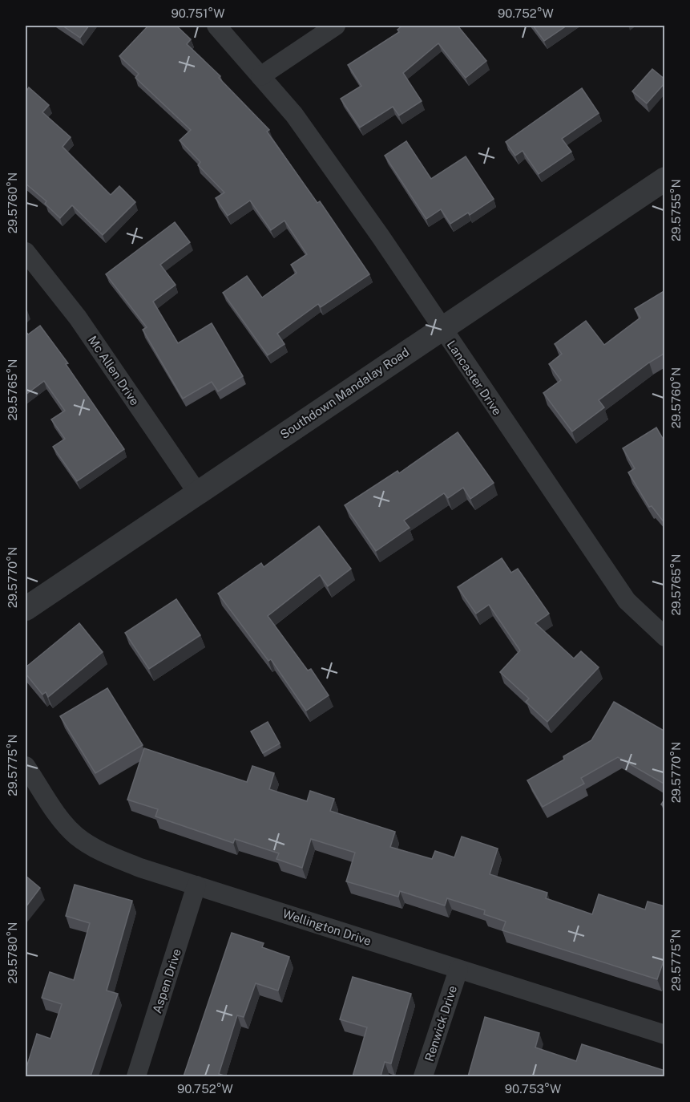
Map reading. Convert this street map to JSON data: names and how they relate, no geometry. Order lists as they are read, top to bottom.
{
  "streets": {
    "street": [
      "Mc Allen Drive",
      "Lancaster Drive",
      "Southdown Mandalay Road",
      "Wellington Drive",
      "Aspen Drive",
      "Renwick Drive"
    ]
  },
  "crossings": [
    ["Mc Allen Drive", "Southdown Mandalay Road"],
    ["Lancaster Drive", "Southdown Mandalay Road"],
    ["Wellington Drive", "Aspen Drive"],
    ["Wellington Drive", "Renwick Drive"]
  ],
  "coordinates": [
    "90.751°W",
    "90.752°W",
    "29.5760°N",
    "29.5755°N",
    "29.5765°N",
    "29.5770°N",
    "29.5775°N",
    "29.5780°N",
    "90.753°W"
  ]
}
